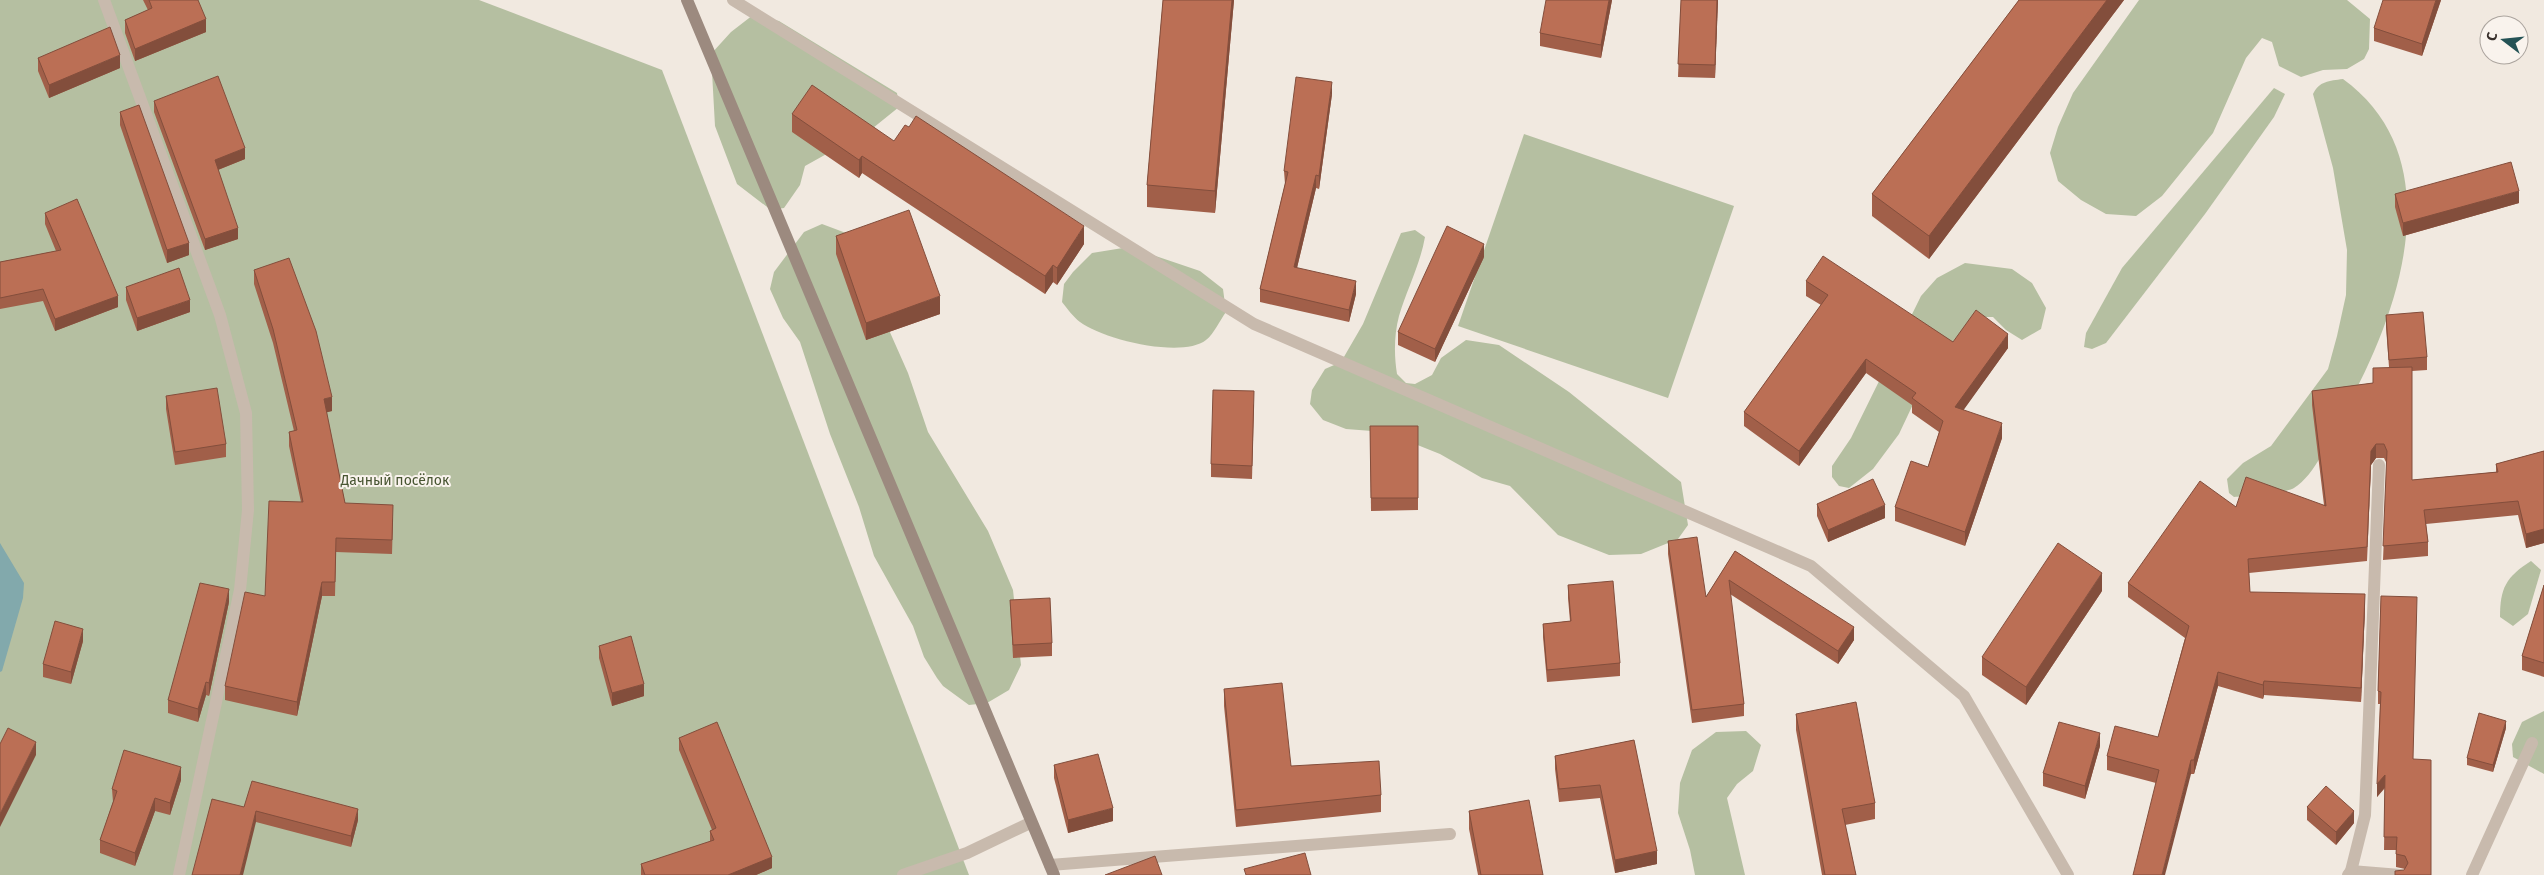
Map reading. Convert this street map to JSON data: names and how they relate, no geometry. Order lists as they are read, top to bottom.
{
  "parks": ["Дачный посёлок"],
  "north": "left"
}
